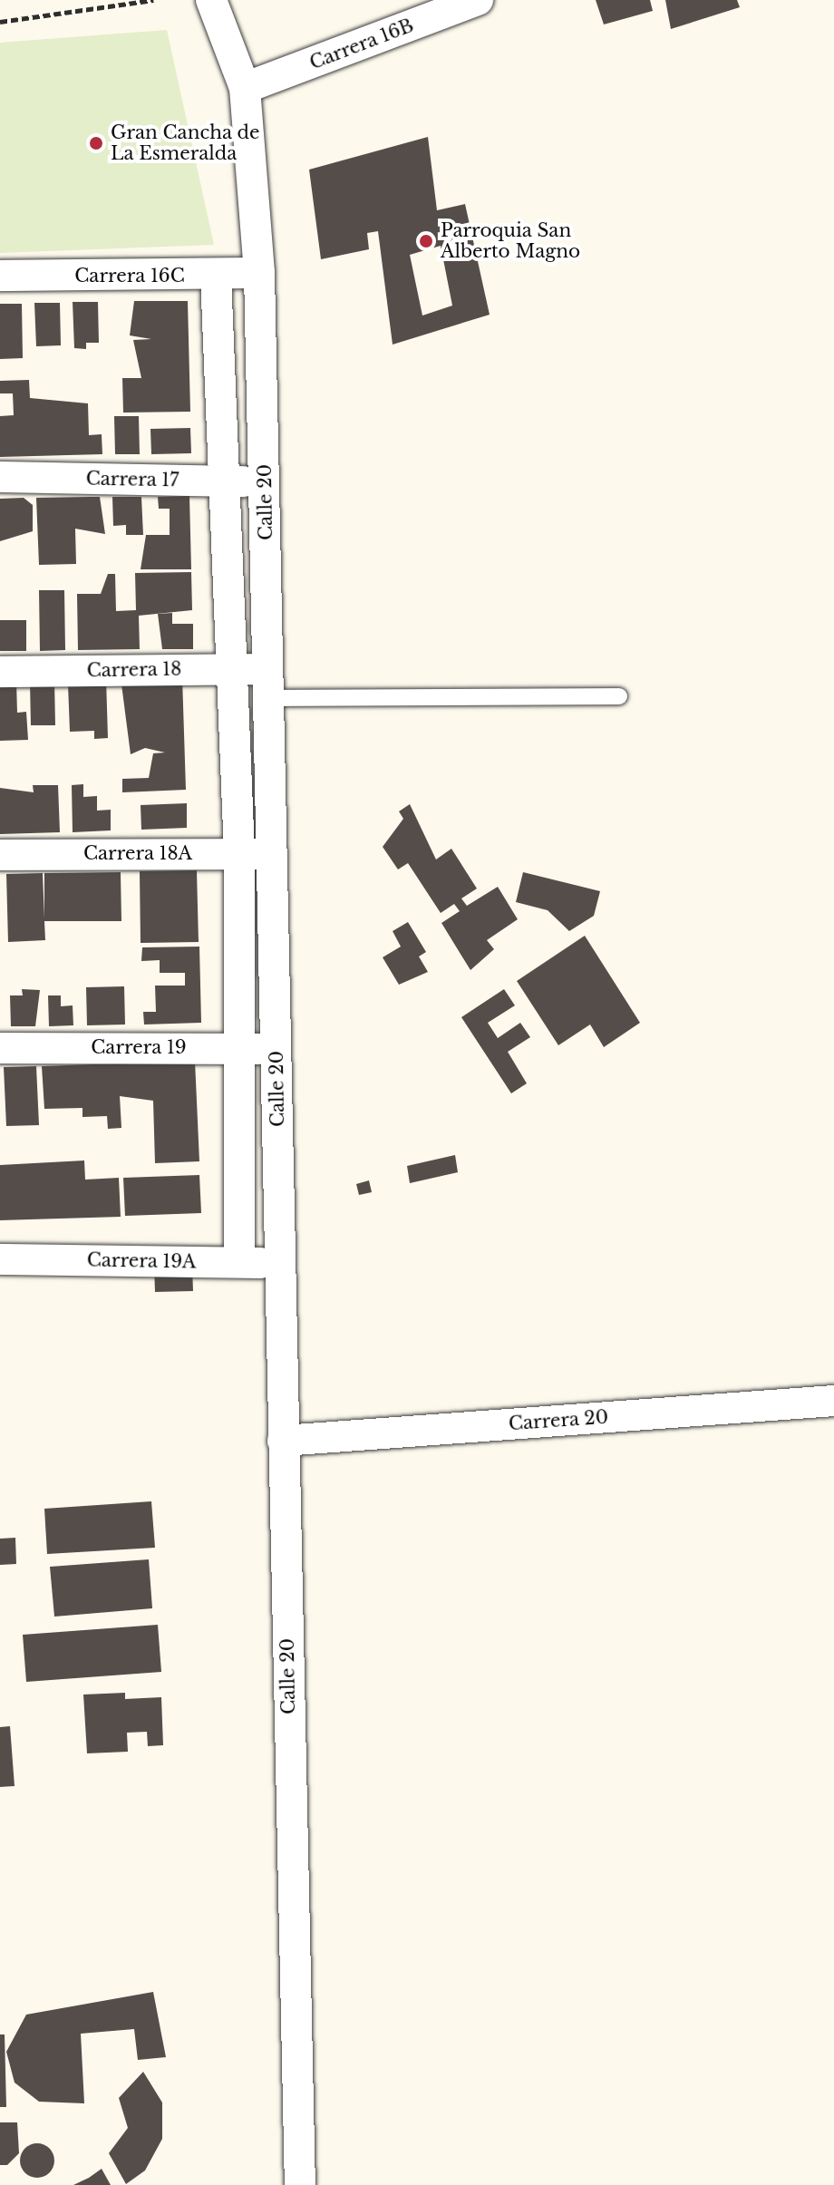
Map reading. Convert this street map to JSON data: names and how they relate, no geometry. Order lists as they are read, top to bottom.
{
  "streets": {
    "street": [
      "Carrera 16B",
      "Carrera 16C",
      "Carrera 17",
      "Calle 20",
      "Carrera 18",
      "Carrera 18A",
      "Carrera 19",
      "Carrera 19A",
      "Carrera 20"
    ]
  },
  "crossings": [
    ["Carrera 16B", "Calle 20"],
    ["Carrera 16C", "Calle 20"],
    ["Carrera 17", "Calle 20"],
    ["Calle 20", "Carrera 18"],
    ["Calle 20", "Carrera 18A"],
    ["Calle 20", "Carrera 19"],
    ["Calle 20", "Carrera 19A"],
    ["Calle 20", "Carrera 20"]
  ],
  "places": ["Gran Cancha de La Esmeralda", "Parroquia San Alberto Magno"]
}
